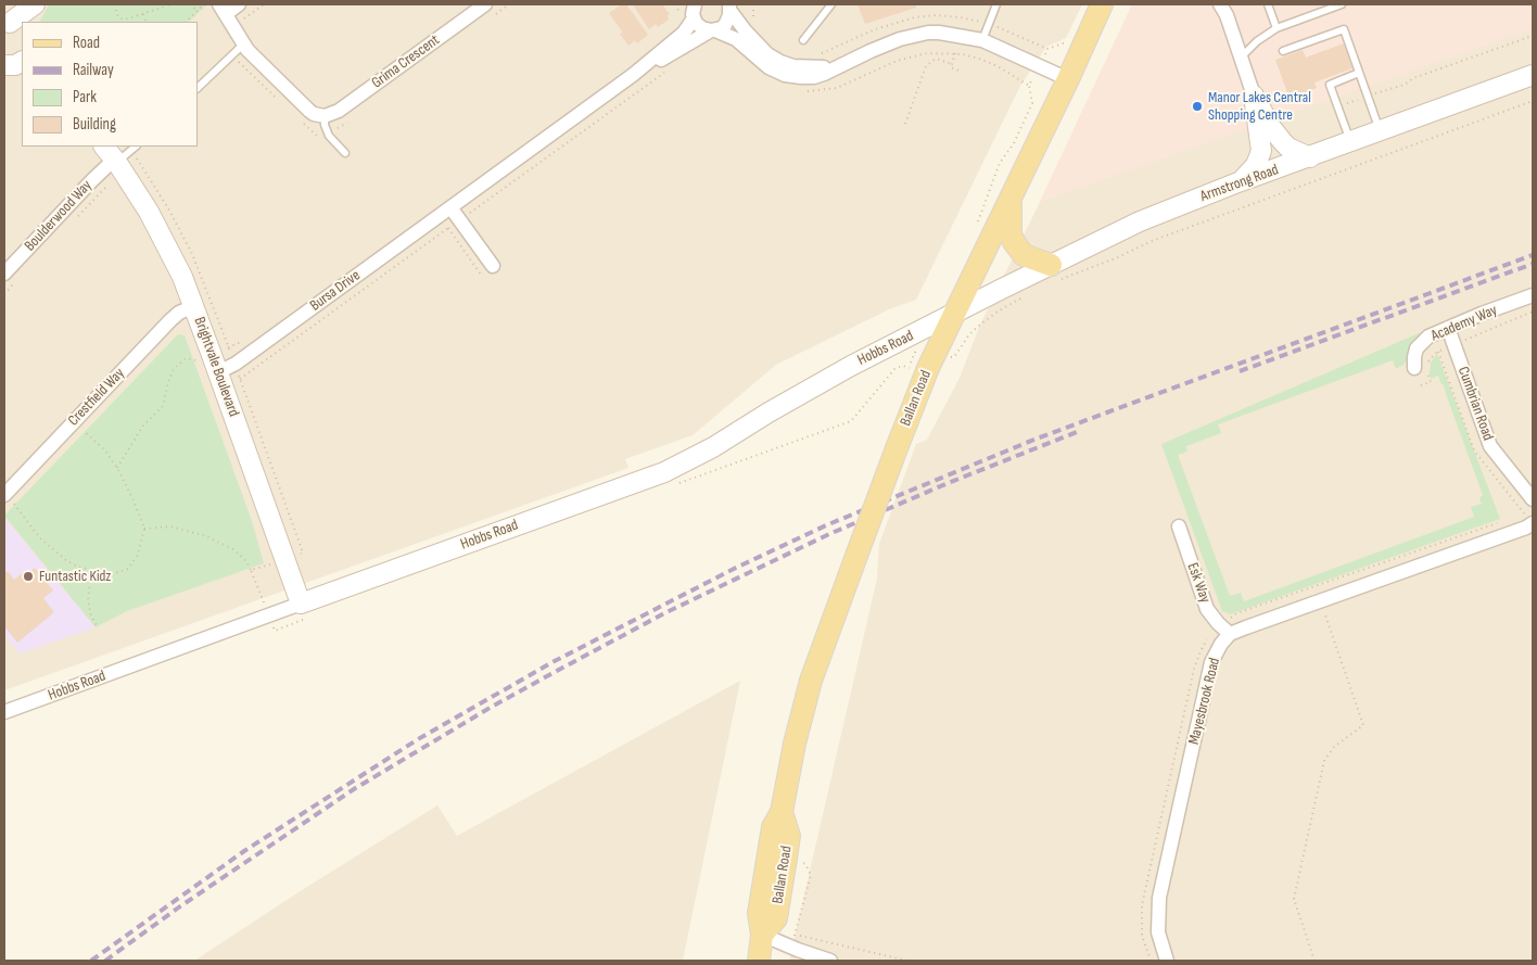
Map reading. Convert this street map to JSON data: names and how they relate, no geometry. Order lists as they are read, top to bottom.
{
  "streets": {
    "main road": ["Ballan Road"],
    "street": [
      "Grima Crescent",
      "Armstrong Road",
      "Boulderwood Way",
      "Bursa Drive",
      "Academy Way",
      "Hobbs Road",
      "Brightvale Boulevard",
      "Crestfield Way",
      "Cumbrian Road",
      "Esk Way",
      "Mayesbrook Road"
    ]
  },
  "crossings": [
    ["Armstrong Road", "Hobbs Road"],
    ["Armstrong Road", "Ballan Road"],
    ["Boulderwood Way", "Brightvale Boulevard"],
    ["Bursa Drive", "Brightvale Boulevard"],
    ["Academy Way", "Cumbrian Road"],
    ["Hobbs Road", "Brightvale Boulevard"],
    ["Hobbs Road", "Ballan Road"],
    ["Brightvale Boulevard", "Crestfield Way"],
    ["Esk Way", "Mayesbrook Road"]
  ],
  "places": ["Manor Lakes Central Shopping Centre", "Funtastic Kidz"],
  "legend": [
    "Road",
    "Railway",
    "Park",
    "Building"
  ]
}
